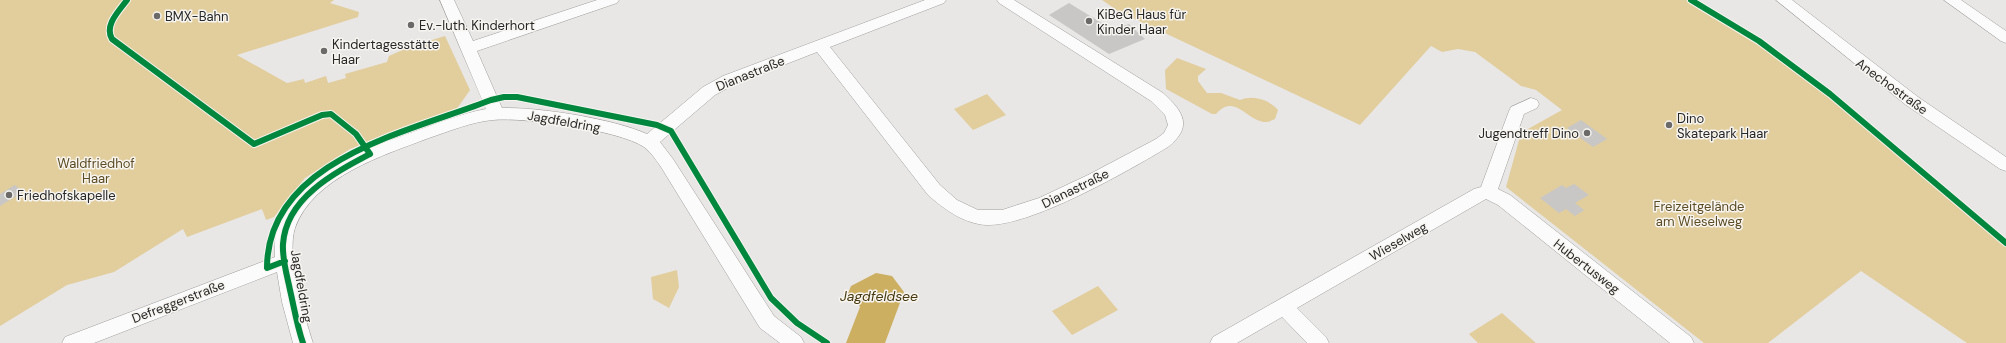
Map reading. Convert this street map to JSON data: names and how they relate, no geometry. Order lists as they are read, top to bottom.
{
  "streets": {
    "street": [
      "Dianastraße",
      "Anechostraße",
      "Jagdfeldring",
      "Wieselweg",
      "Hubertusweg",
      "Defreggerstraße"
    ]
  },
  "crossings": [
    ["Dianastraße", "Jagdfeldring"],
    ["Jagdfeldring", "Defreggerstraße"],
    ["Wieselweg", "Hubertusweg"]
  ],
  "water": ["Jagdfeldsee"],
  "parks": ["Waldfriedhof Haar", "Freizeitgelände am Wieselweg"],
  "places": [
    "BMX-Bahn",
    "KiBeG Haus für Kinder Haar",
    "Ev.-luth. Kinderhort",
    "Kindertagesstätte Haar",
    "Dino Skatepark Haar",
    "Jugendtreff Dino",
    "Friedhofskapelle"
  ]
}
